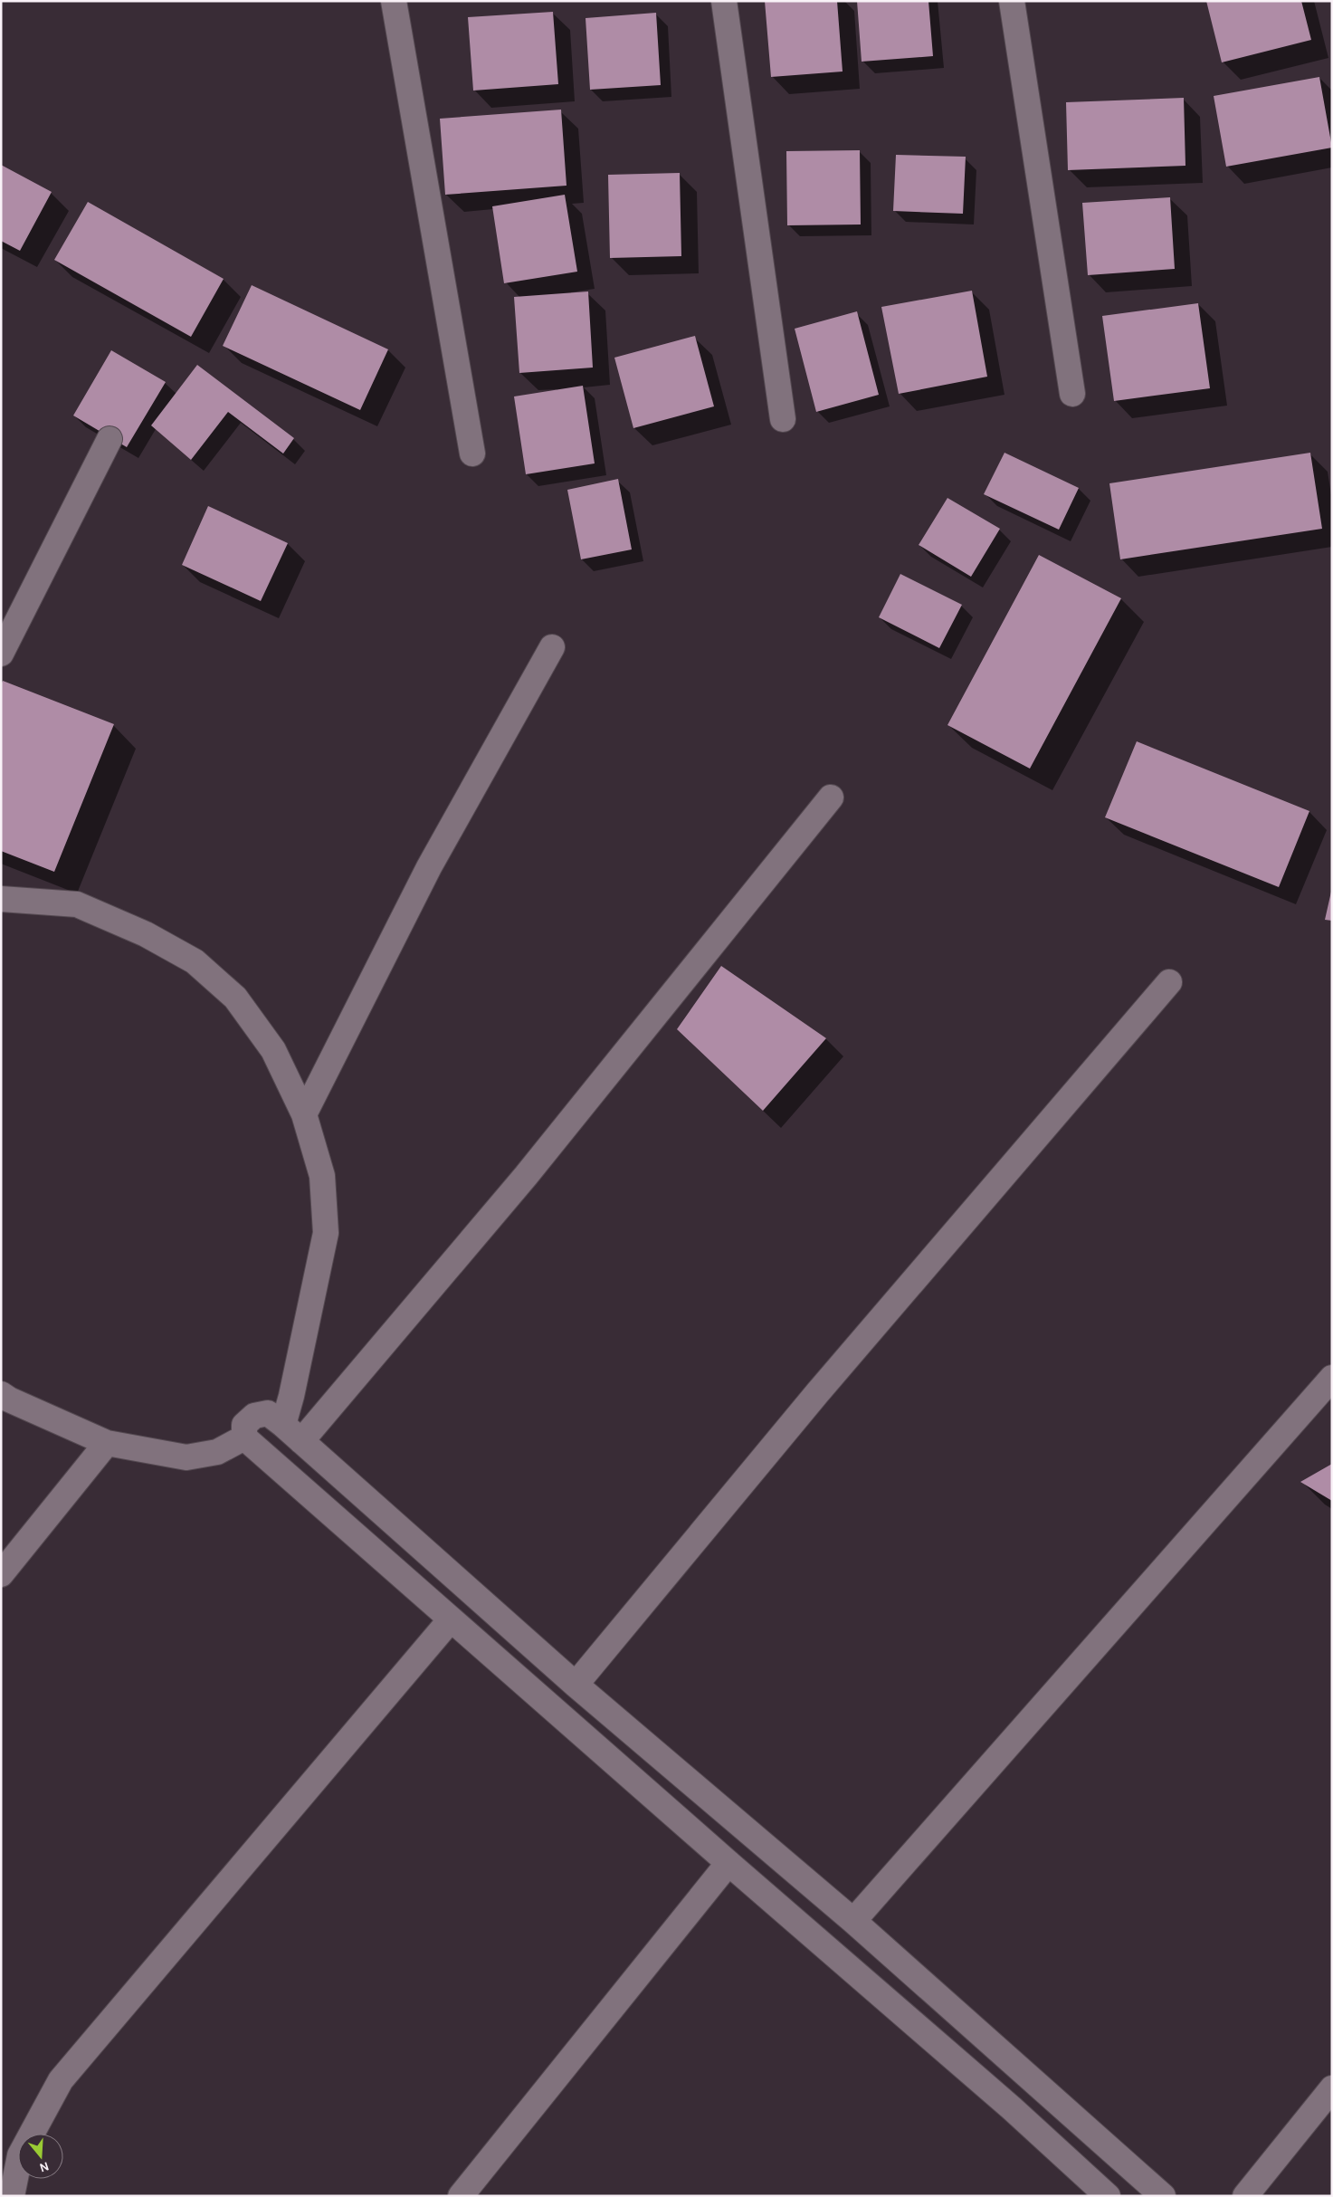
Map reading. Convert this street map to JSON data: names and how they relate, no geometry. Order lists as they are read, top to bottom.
{
  "north": "bottom"
}
